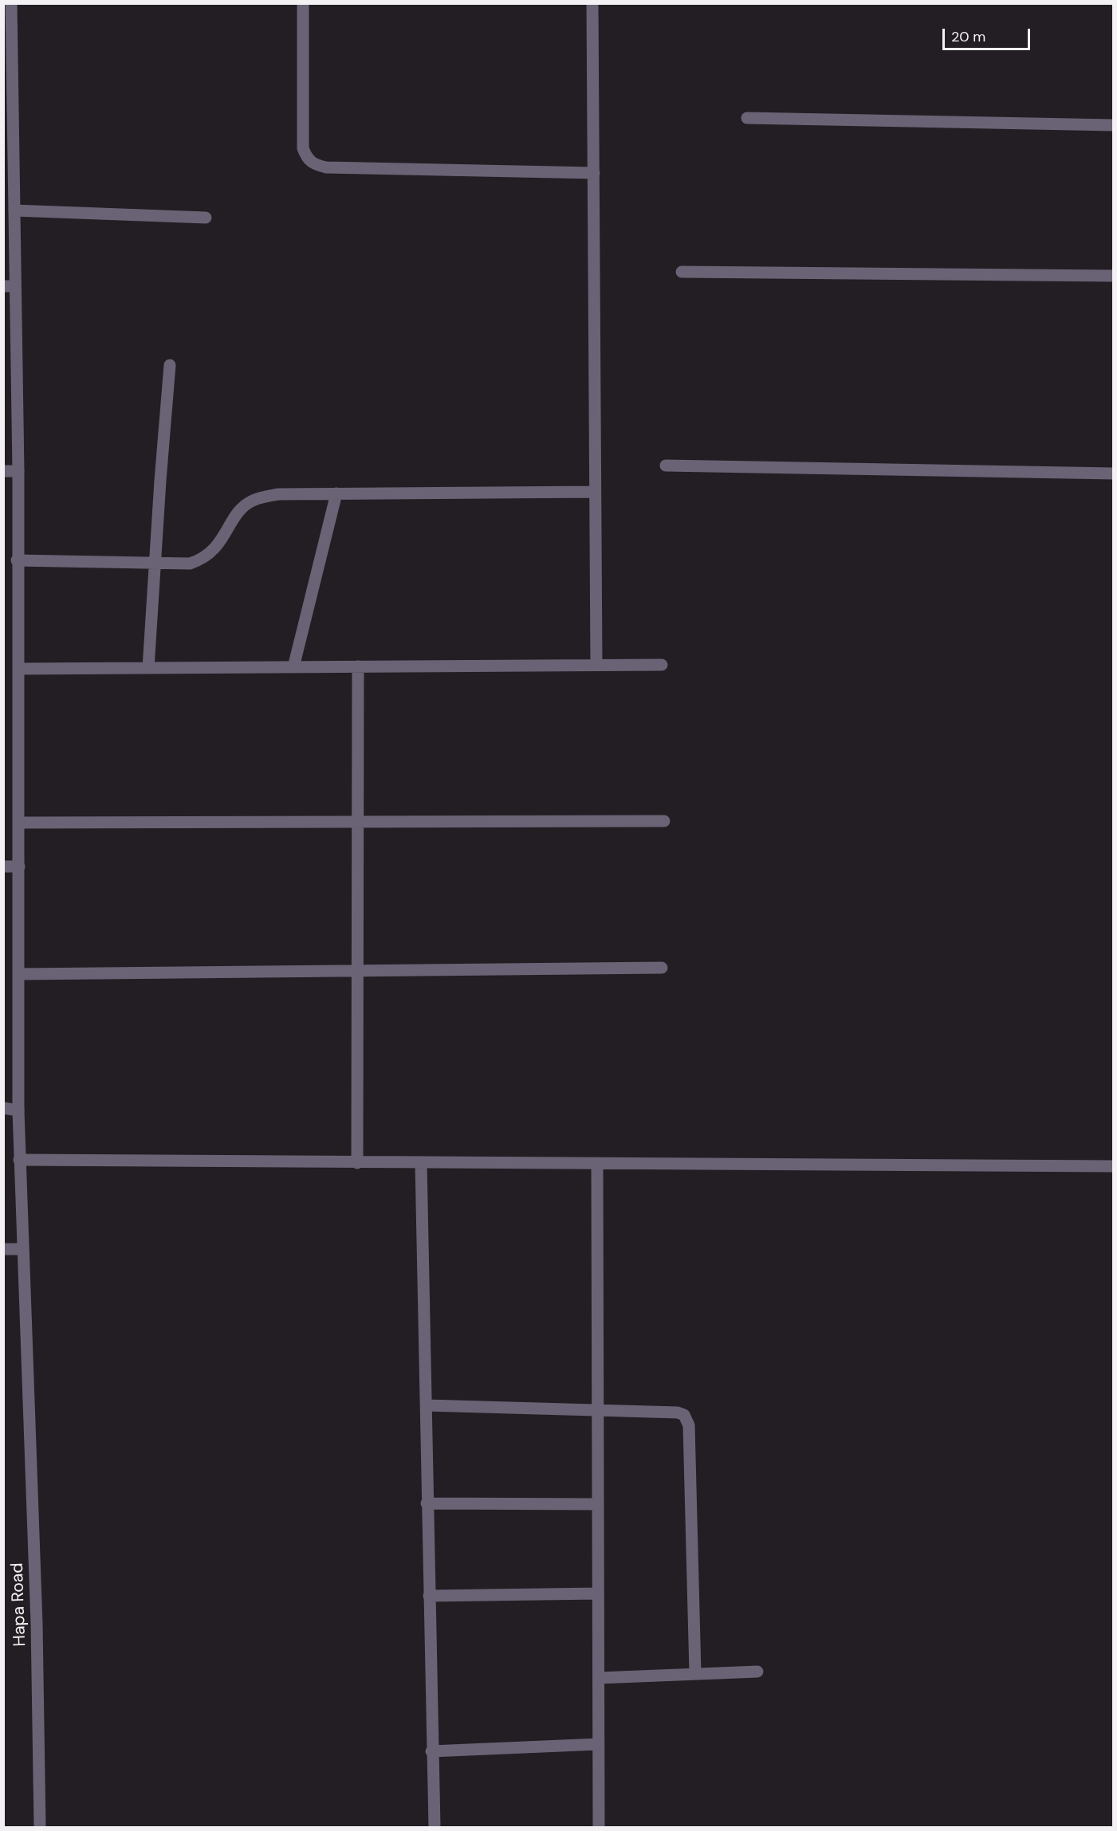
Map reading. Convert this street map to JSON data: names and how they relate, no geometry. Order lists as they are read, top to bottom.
{
  "streets": {
    "street": ["Hapa Road"]
  },
  "scale_bar": "20 m"
}
